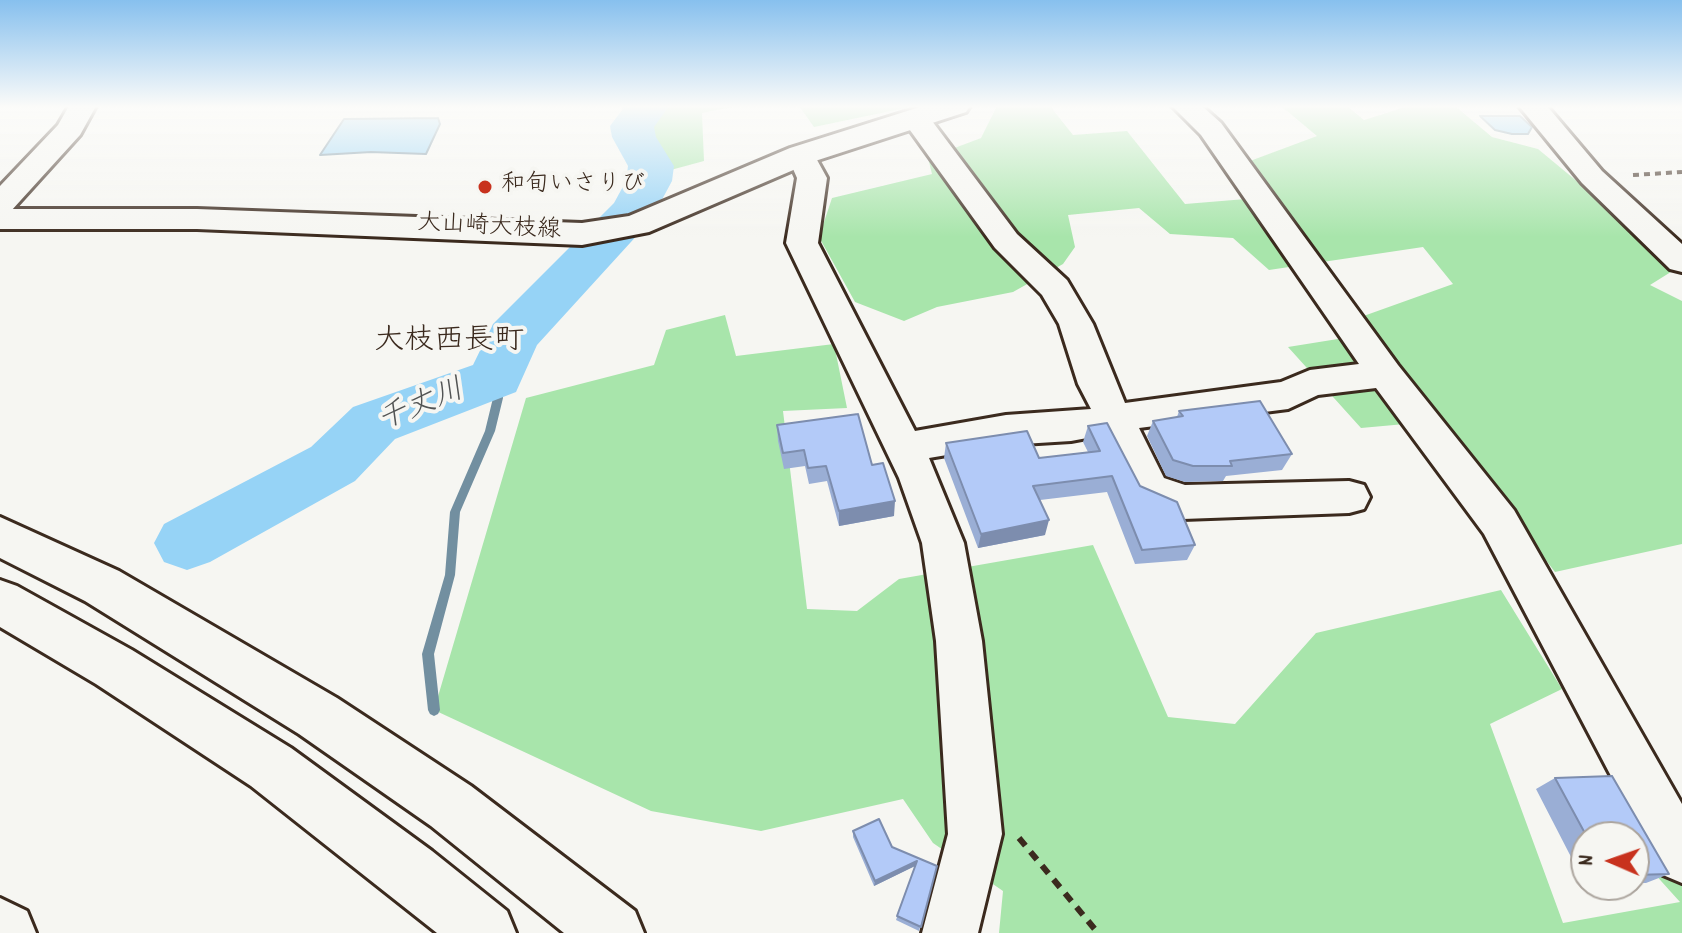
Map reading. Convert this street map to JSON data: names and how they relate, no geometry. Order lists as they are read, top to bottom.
{
  "streets": {
    "main road": ["大山崎大枝線"]
  },
  "districts": ["大枝西長町"],
  "water": ["千丈川"],
  "places": ["和旬いさりび"],
  "north": "left"
}
